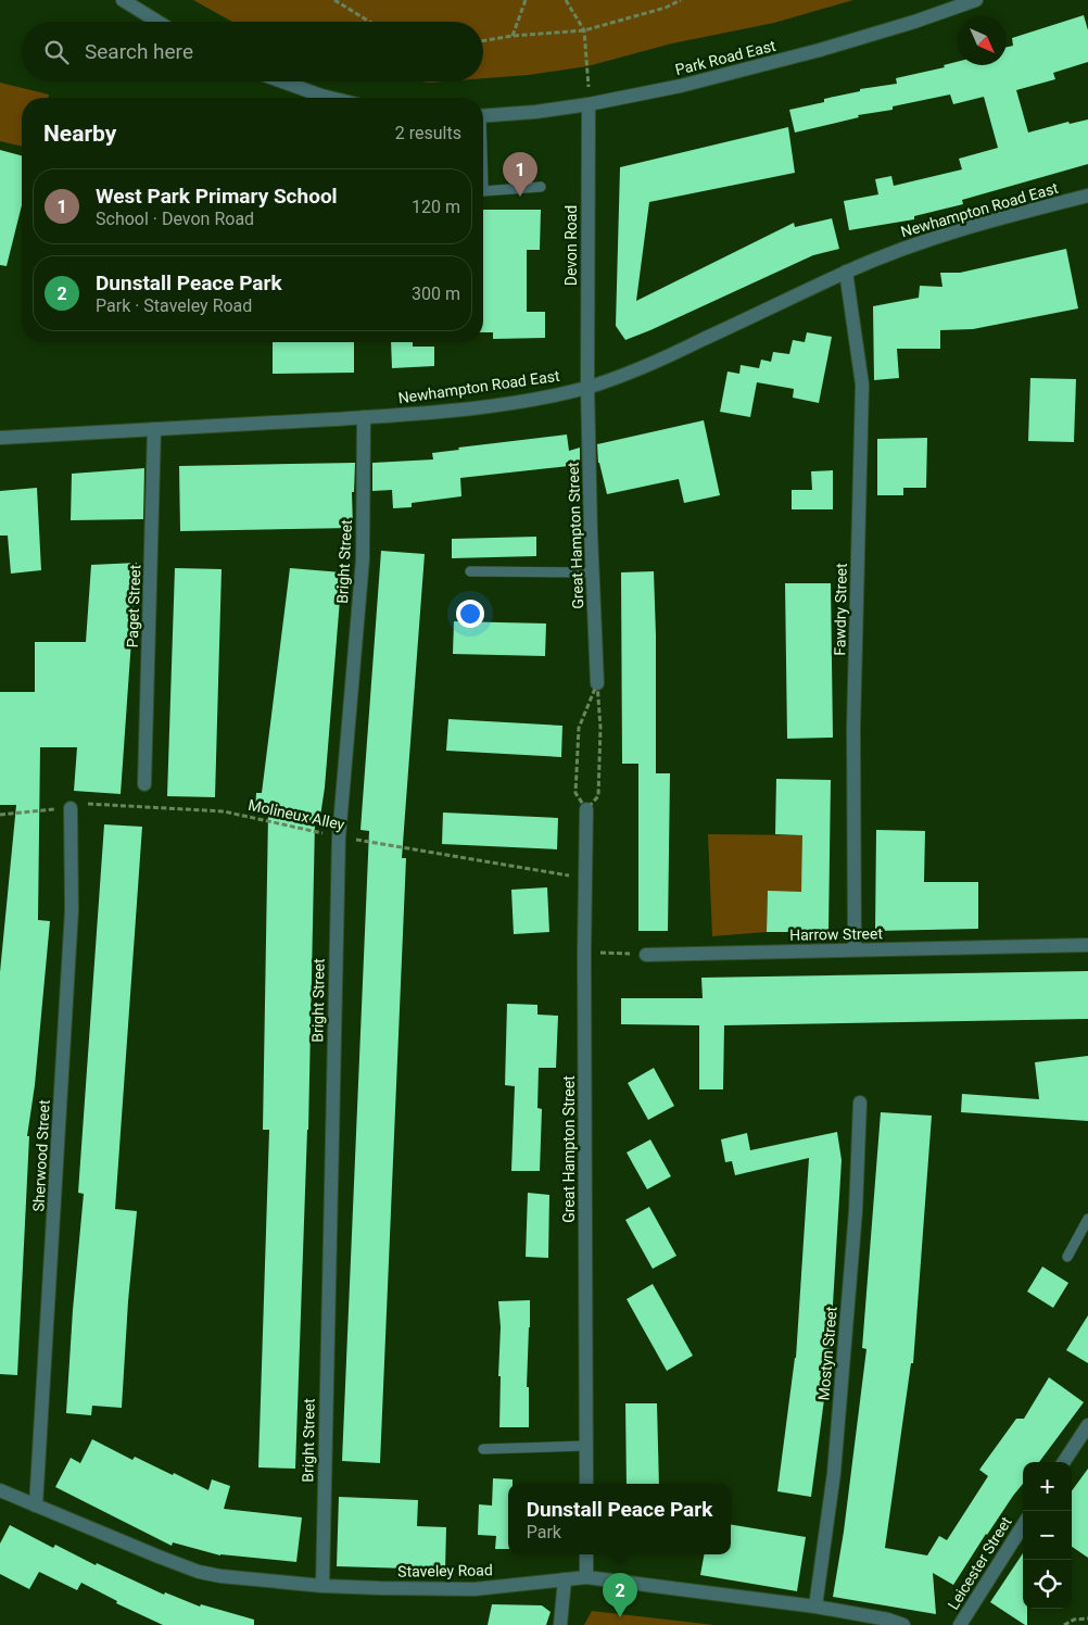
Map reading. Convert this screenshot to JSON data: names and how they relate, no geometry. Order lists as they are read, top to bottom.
{
  "streets": {
    "street": [
      "Park Road East",
      "Newhampton Road East",
      "Devon Road",
      "Great Hampton Street",
      "Bright Street",
      "Paget Street",
      "Fawdry Street",
      "Harrow Street",
      "Sherwood Street",
      "Mostyn Street",
      "Leicester Street",
      "Staveley Road"
    ],
    "path": ["Molineux Alley"]
  },
  "crossings": [
    ["Park Road East", "Devon Road"],
    ["Newhampton Road East", "Devon Road"],
    ["Newhampton Road East", "Great Hampton Street"],
    ["Newhampton Road East", "Bright Street"],
    ["Newhampton Road East", "Paget Street"],
    ["Newhampton Road East", "Fawdry Street"],
    ["Devon Road", "Great Hampton Street"],
    ["Great Hampton Street", "Molineux Alley"],
    ["Bright Street", "Molineux Alley"],
    ["Bright Street", "Staveley Road"],
    ["Fawdry Street", "Harrow Street"],
    ["Molineux Alley", "Sherwood Street"],
    ["Sherwood Street", "Staveley Road"],
    ["Mostyn Street", "Staveley Road"]
  ],
  "north": "bottom right",
  "page": {
    "search": "Search here",
    "heading": ["Nearby", "2 results"],
    "pins": ["1", "2"],
    "list": [
      {
        "mark": "1",
        "name": "West Park Primary School",
        "note": "School · Devon Road",
        "value": "120 m"
      },
      {
        "mark": "2",
        "name": "Dunstall Peace Park",
        "note": "Park · Staveley Road",
        "value": "300 m"
      }
    ],
    "map_buttons": ["+", "−"],
    "popup": ["Dunstall Peace Park", "Park"]
  }
}
